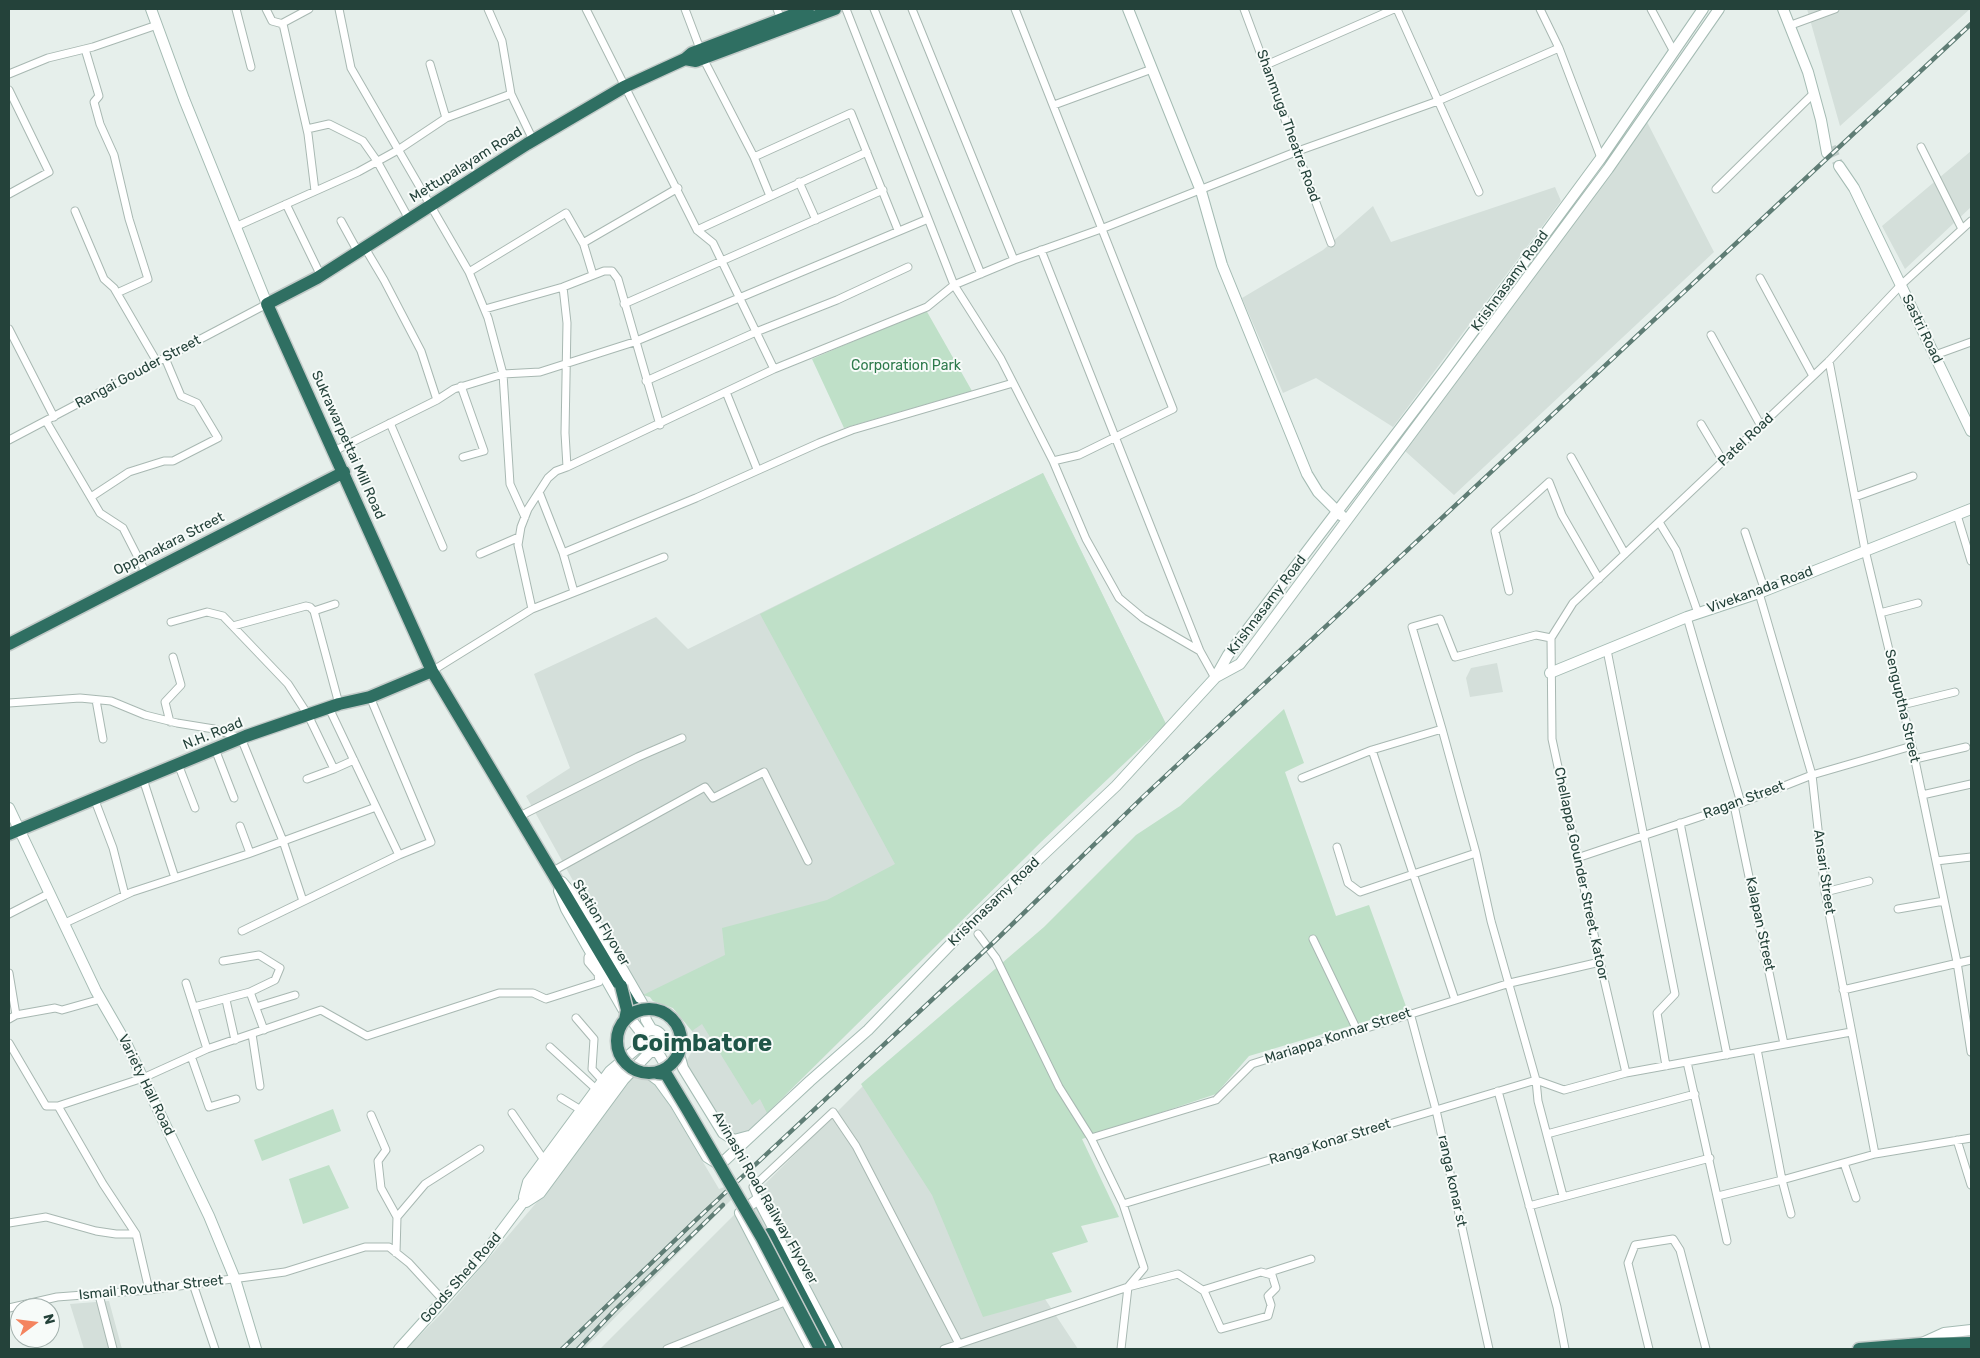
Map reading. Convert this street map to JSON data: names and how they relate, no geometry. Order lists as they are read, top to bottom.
{
  "streets": {
    "highway": [
      "Mettupalayam Road",
      "Sukrawarpettai Mill Road",
      "Oppanakara Street",
      "N.H. Road",
      "Station Flyover",
      "Avinashi Road Railway Flyover"
    ],
    "main road": [
      "Krishnasamy Road",
      "Sastri Road",
      "Vivekanada Road",
      "Variety Hall Road",
      "Goods Shed Road"
    ],
    "street": [
      "Shanmuga Theatre Road",
      "Rangai Gouder Street",
      "Patel Road",
      "Senguptha Street",
      "Ragan Street",
      "Ansari Street",
      "Chellappa Gounder Street, Katoor",
      "Kalapan Street",
      "Mariappa Konnar Street",
      "Ranga Konar Street",
      "ranga konar st",
      "Ismail Rovuthar Street"
    ]
  },
  "crossings": [
    ["Mettupalayam Road", "Rangai Gouder Street"],
    ["Mettupalayam Road", "Sukrawarpettai Mill Road"],
    ["Krishnasamy Road", "Avinashi Road Railway Flyover"],
    ["Sastri Road", "Patel Road"],
    ["Rangai Gouder Street", "Sukrawarpettai Mill Road"],
    ["Patel Road", "Senguptha Street"],
    ["Sukrawarpettai Mill Road", "Oppanakara Street"],
    ["Sukrawarpettai Mill Road", "N.H. Road"],
    ["Sukrawarpettai Mill Road", "Station Flyover"],
    ["Vivekanada Road", "Senguptha Street"],
    ["Vivekanada Road", "Ansari Street"],
    ["Vivekanada Road", "Chellappa Gounder Street, Katoor"],
    ["Senguptha Street", "Ragan Street"],
    ["N.H. Road", "Variety Hall Road"],
    ["Ragan Street", "Ansari Street"],
    ["Ragan Street", "Chellappa Gounder Street, Katoor"],
    ["Ragan Street", "Kalapan Street"],
    ["Chellappa Gounder Street, Katoor", "Mariappa Konnar Street"],
    ["Station Flyover", "Goods Shed Road"],
    ["Mariappa Konnar Street", "ranga konar st"],
    ["Variety Hall Road", "Ismail Rovuthar Street"],
    ["Ranga Konar Street", "ranga konar st"]
  ],
  "districts": ["Coimbatore"],
  "parks": ["Corporation Park"],
  "north": "right"
}
